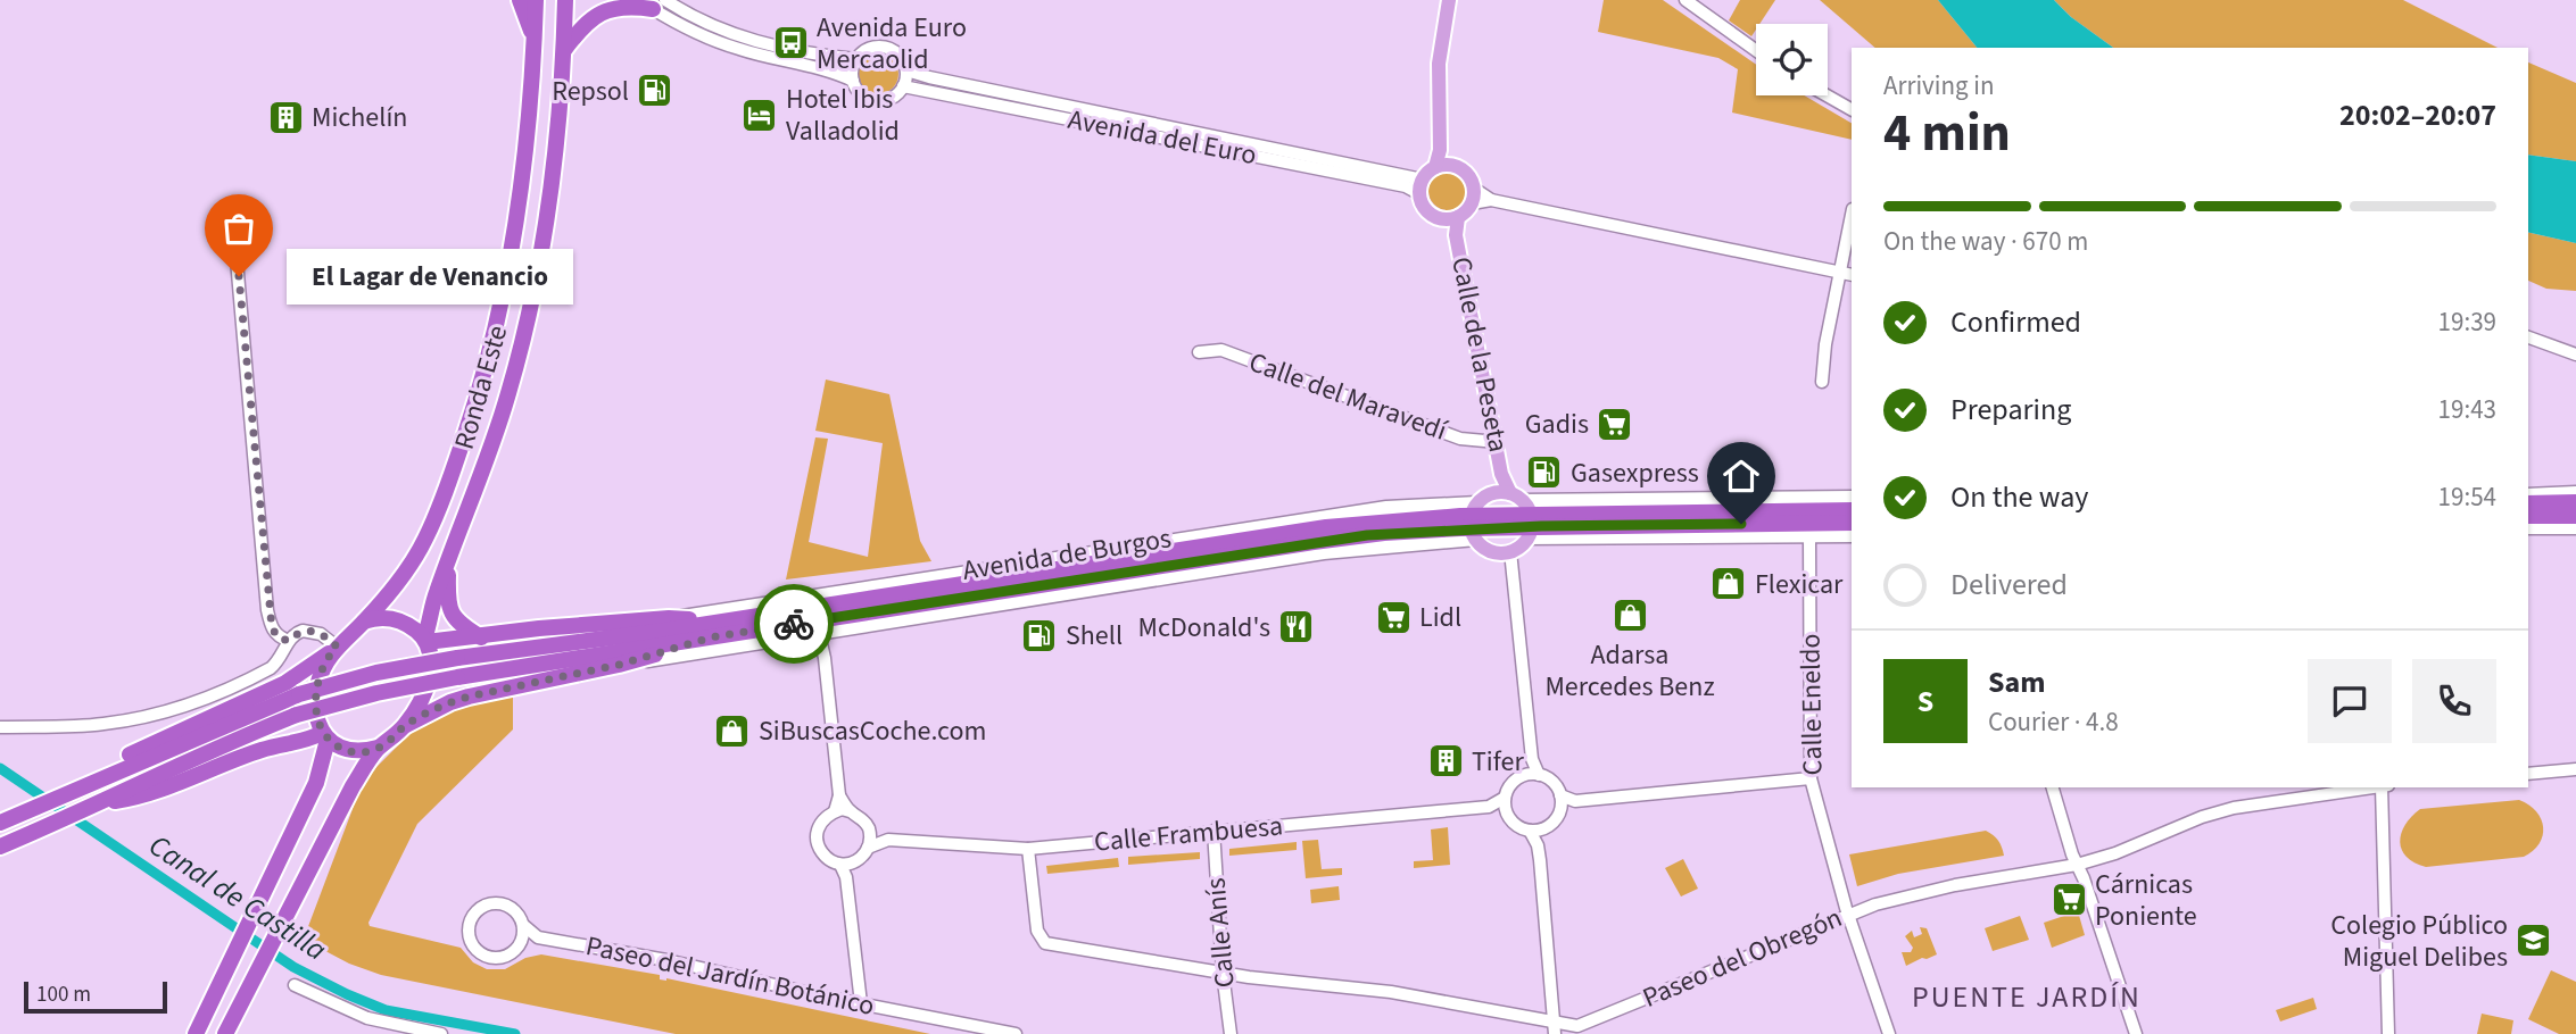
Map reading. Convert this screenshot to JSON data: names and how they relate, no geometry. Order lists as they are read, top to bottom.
{
  "streets": {
    "highway": ["Ronda Este", "Avenida de Burgos"],
    "main road": ["Calle de la Peseta"],
    "street": [
      "Avenida del Euro",
      "Calle del Maravedí",
      "Calle Eneldo",
      "Calle Frambuesa",
      "Calle Anís",
      "Paseo del Obregón",
      "Paseo del Jardín Botánico"
    ]
  },
  "crossings": [
    ["Avenida del Euro", "Calle de la Peseta"],
    ["Calle de la Peseta", "Calle del Maravedí"],
    ["Calle de la Peseta", "Avenida de Burgos"],
    ["Avenida de Burgos", "Calle Eneldo"],
    ["Calle Eneldo", "Paseo del Obregón"],
    ["Calle Frambuesa", "Calle Anís"],
    ["Calle Frambuesa", "Paseo del Obregón"],
    ["Calle Anís", "Paseo del Obregón"]
  ],
  "districts": ["PUENTE JARDÍN"],
  "water": ["Canal de Castilla"],
  "places": {
    "bus stop": ["Avenida Euro Mercaolid"],
    "fuel station": ["Repsol", "Gasexpress", "Shell"],
    "hotel": ["Hotel Ibis Valladolid"],
    "building": ["Michelín", "Tifer"],
    "other": ["El Lagar de Venancio"],
    "supermarket": ["Gadis", "Lidl", "Cárnicas Poniente"],
    "shop": ["Flexicar", "Adarsa Mercedes Benz", "SiBuscasCoche.com"],
    "restaurant": ["McDonald's"],
    "school or university": ["Colegio Público Miguel Delibes"]
  },
  "scale_bar": "100 m",
  "page": {
    "heading": ["4 min", "Arriving in", "20:02–20:07"],
    "panel": ["Sam", "Courier · 4.8"],
    "bar": "On the way · 670 m",
    "bubble": "El Lagar de Venancio",
    "list": [
      ["Confirmed", "19:39"],
      ["Preparing", "19:43"],
      ["On the way", "19:54"],
      "Delivered"
    ],
    "round": "S",
    "scale": "100 m"
  }
}
